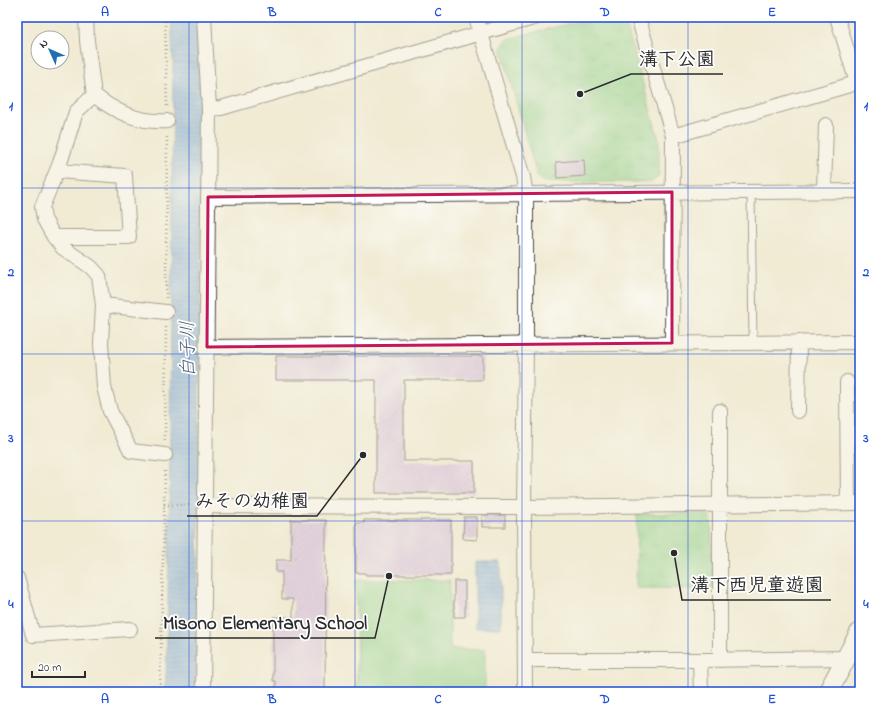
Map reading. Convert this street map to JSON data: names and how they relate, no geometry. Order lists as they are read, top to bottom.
{
  "water": ["白子川"],
  "places": [
    "溝下公園",
    "みその幼稚園",
    "溝下西児童遊園",
    "Misono Elementary School"
  ],
  "scale_bar": "20 m",
  "north": "top left",
  "grid": {
    "columns": [
      "A",
      "B",
      "C",
      "D",
      "E"
    ],
    "rows": [
      "1",
      "2",
      "3",
      "4"
    ]
  }
}
